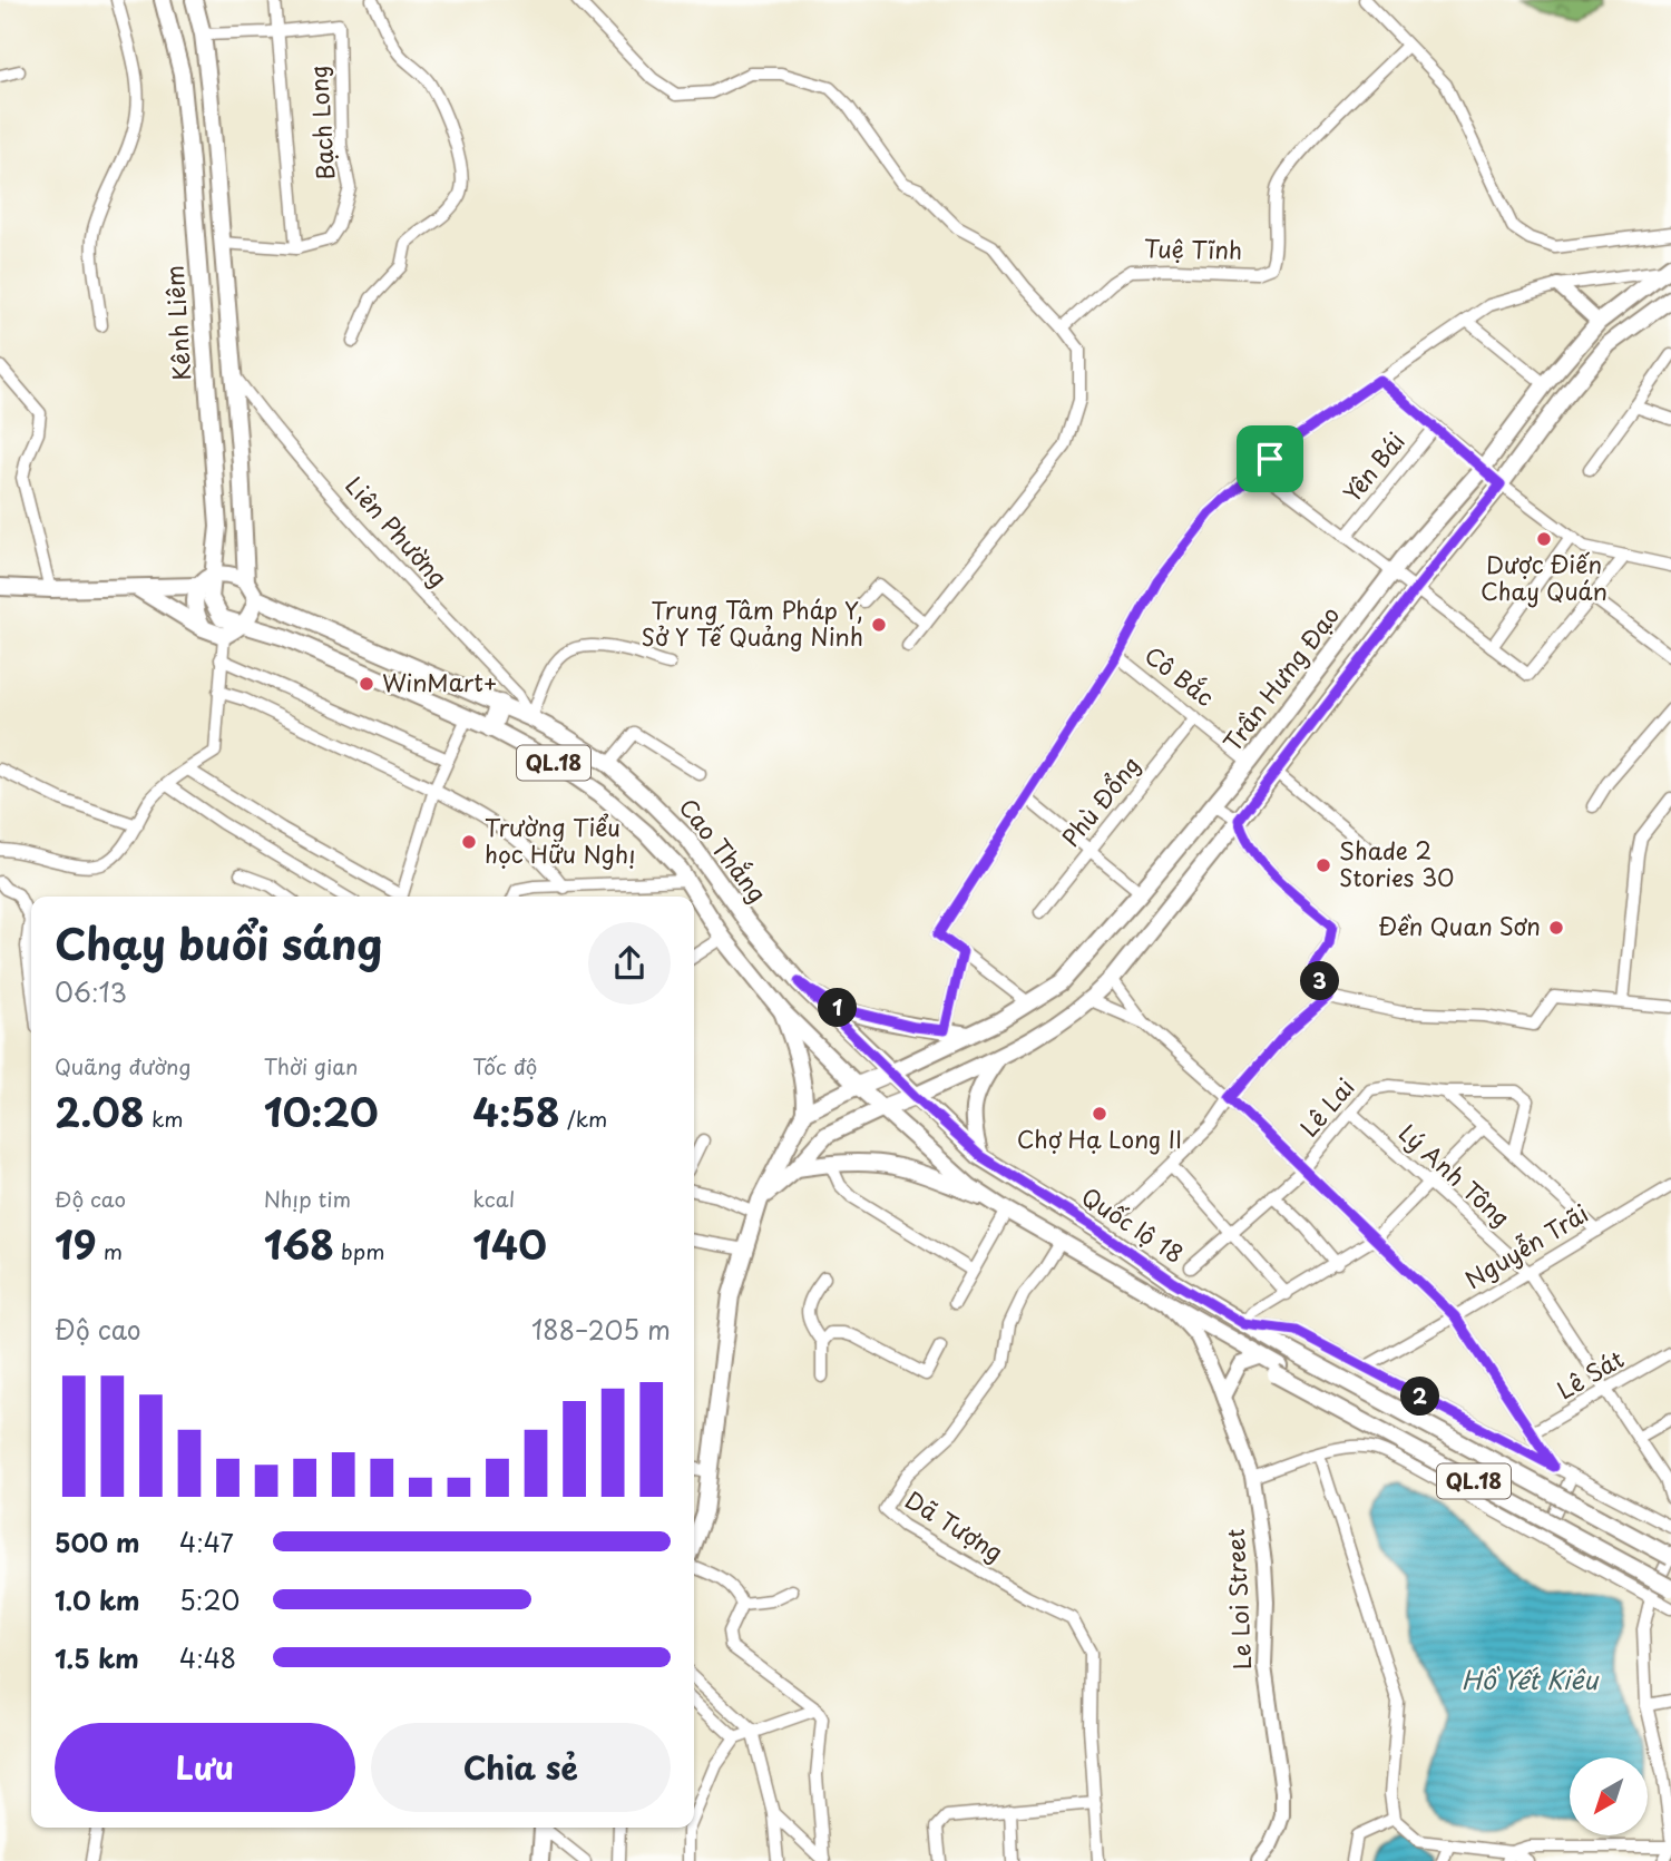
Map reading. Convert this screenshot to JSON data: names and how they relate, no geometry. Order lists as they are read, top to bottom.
{
  "streets": {
    "main road": [
      "Kênh Liêm",
      "Trần Hưng Đạo",
      "QL.18",
      "Cao Thắng",
      "Quốc lộ 18"
    ],
    "street": [
      "Bạch Long",
      "Tuệ Tĩnh",
      "Yên Bái",
      "Liên Phường",
      "Cô Bắc",
      "Phù Đổng",
      "Lê Lai",
      "Lý Anh Tông",
      "Nguyễn Trãi",
      "Lê Sát",
      "Dã Tượng",
      "Le Loi Street"
    ]
  },
  "crossings": [
    ["Bạch Long", "Kênh Liêm"],
    ["Kênh Liêm", "Liên Phường"],
    ["Kênh Liêm", "Cao Thắng"],
    ["Liên Phường", "Cao Thắng"],
    ["Cô Bắc", "Trần Hưng Đạo"],
    ["Cô Bắc", "Phù Đổng"],
    ["Trần Hưng Đạo", "Cao Thắng"],
    ["Trần Hưng Đạo", "Quốc lộ 18"],
    ["QL.18", "Cao Thắng"],
    ["QL.18", "Quốc lộ 18"],
    ["QL.18", "Dã Tượng"],
    ["QL.18", "Le Loi Street"],
    ["Cao Thắng", "Quốc lộ 18"],
    ["Lê Lai", "Lý Anh Tông"],
    ["Lý Anh Tông", "Nguyễn Trãi"],
    ["Lý Anh Tông", "Lê Sát"]
  ],
  "water": ["Hồ Yết Kiêu"],
  "places": [
    "Dược Điến Chay Quán",
    "Trung Tâm Pháp Y, Sở Y Tế Quảng Ninh",
    "WinMart+",
    "Trường Tiểu học Hữu Nghị",
    "Shade 2 Stories 30",
    "Đền Quan Sơn",
    "Chợ Hạ Long II"
  ],
  "north": "bottom left",
  "page": {
    "heading": ["Chạy buổi sáng", "06:13"],
    "pins": ["3", "1", "2"],
    "stats": [
      ["Quãng đường", "2.08 km"],
      ["Thời gian", "10:20"],
      ["Tốc độ", "4:58 /km"],
      ["Độ cao", "19 m"],
      ["Nhịp tim", "168 bpm"],
      ["kcal", "140"]
    ],
    "chart": ["Độ cao", "188–205 m"],
    "list": [
      {
        "name": "500 m",
        "note": "4:47"
      },
      {
        "name": "1.0 km",
        "note": "5:20"
      },
      {
        "name": "1.5 km",
        "note": "4:48"
      }
    ],
    "buttons": ["Lưu", "Chia sẻ"]
  }
}
